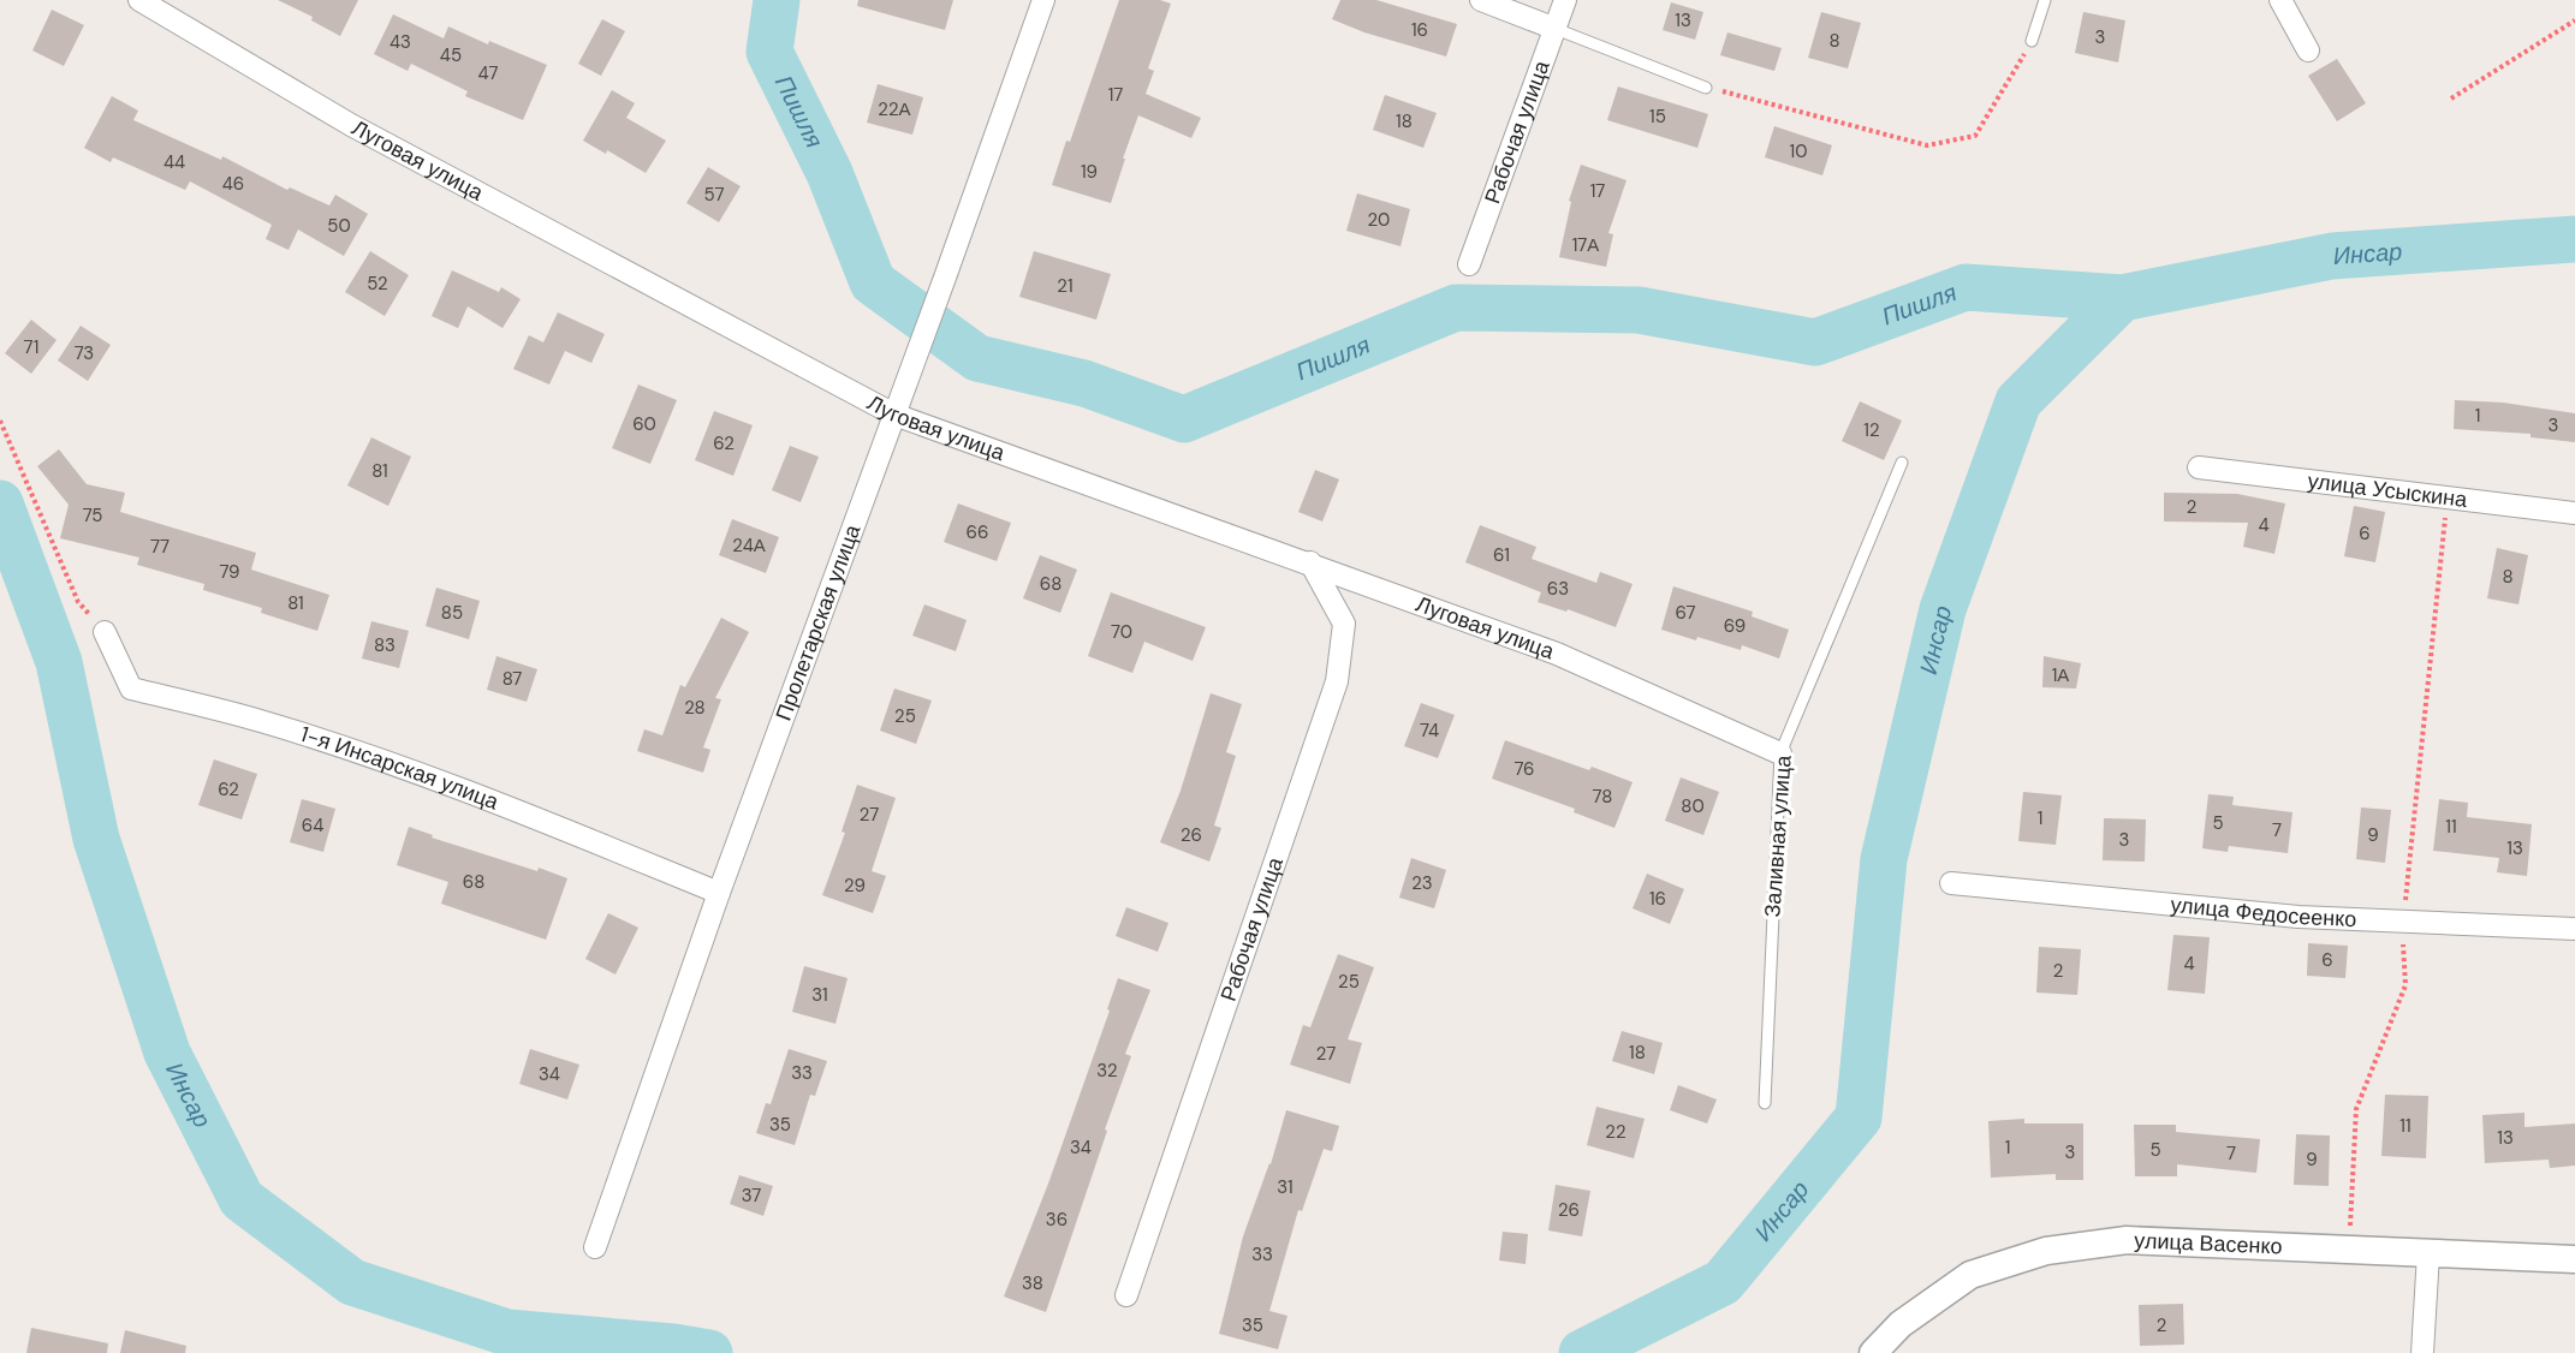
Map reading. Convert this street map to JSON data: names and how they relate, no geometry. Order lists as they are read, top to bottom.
{
  "streets": {
    "street": [
      "Рабочая улица",
      "Луговая улица",
      "улица Усыскина",
      "Пролетарская улица",
      "1-я Инсарская улица",
      "улица Федосеенко",
      "улица Васенко"
    ],
    "lane": ["Заливная улица"]
  },
  "crossings": [
    ["Рабочая улица", "Луговая улица"],
    ["Луговая улица", "Пролетарская улица"],
    ["Луговая улица", "Заливная улица"],
    ["Пролетарская улица", "1-я Инсарская улица"]
  ],
  "water": ["Пишля", "Инсар"],
  "house_numbers": [
    "13",
    "16",
    "3",
    "8",
    "43",
    "45",
    "47",
    "17",
    "22А",
    "15",
    "18",
    "10",
    "44",
    "19",
    "46",
    "17",
    "57",
    "20",
    "50",
    "17А",
    "52",
    "21",
    "71",
    "73",
    "1",
    "60",
    "3",
    "12",
    "62",
    "81",
    "2",
    "75",
    "4",
    "66",
    "6",
    "24А",
    "77",
    "61",
    "79",
    "8",
    "68",
    "63",
    "81",
    "85",
    "67",
    "69",
    "70",
    "83",
    "1А",
    "87",
    "28",
    "25",
    "74",
    "76",
    "62",
    "78",
    "80",
    "27",
    "1",
    "5",
    "64",
    "11",
    "7",
    "26",
    "9",
    "3",
    "13",
    "68",
    "23",
    "29",
    "16",
    "6",
    "4",
    "2",
    "25",
    "31",
    "18",
    "27",
    "32",
    "33",
    "34",
    "35",
    "11",
    "22",
    "13",
    "34",
    "1",
    "5",
    "3",
    "7",
    "9",
    "31",
    "37",
    "26",
    "36",
    "33",
    "38",
    "35",
    "2"
  ]
}
